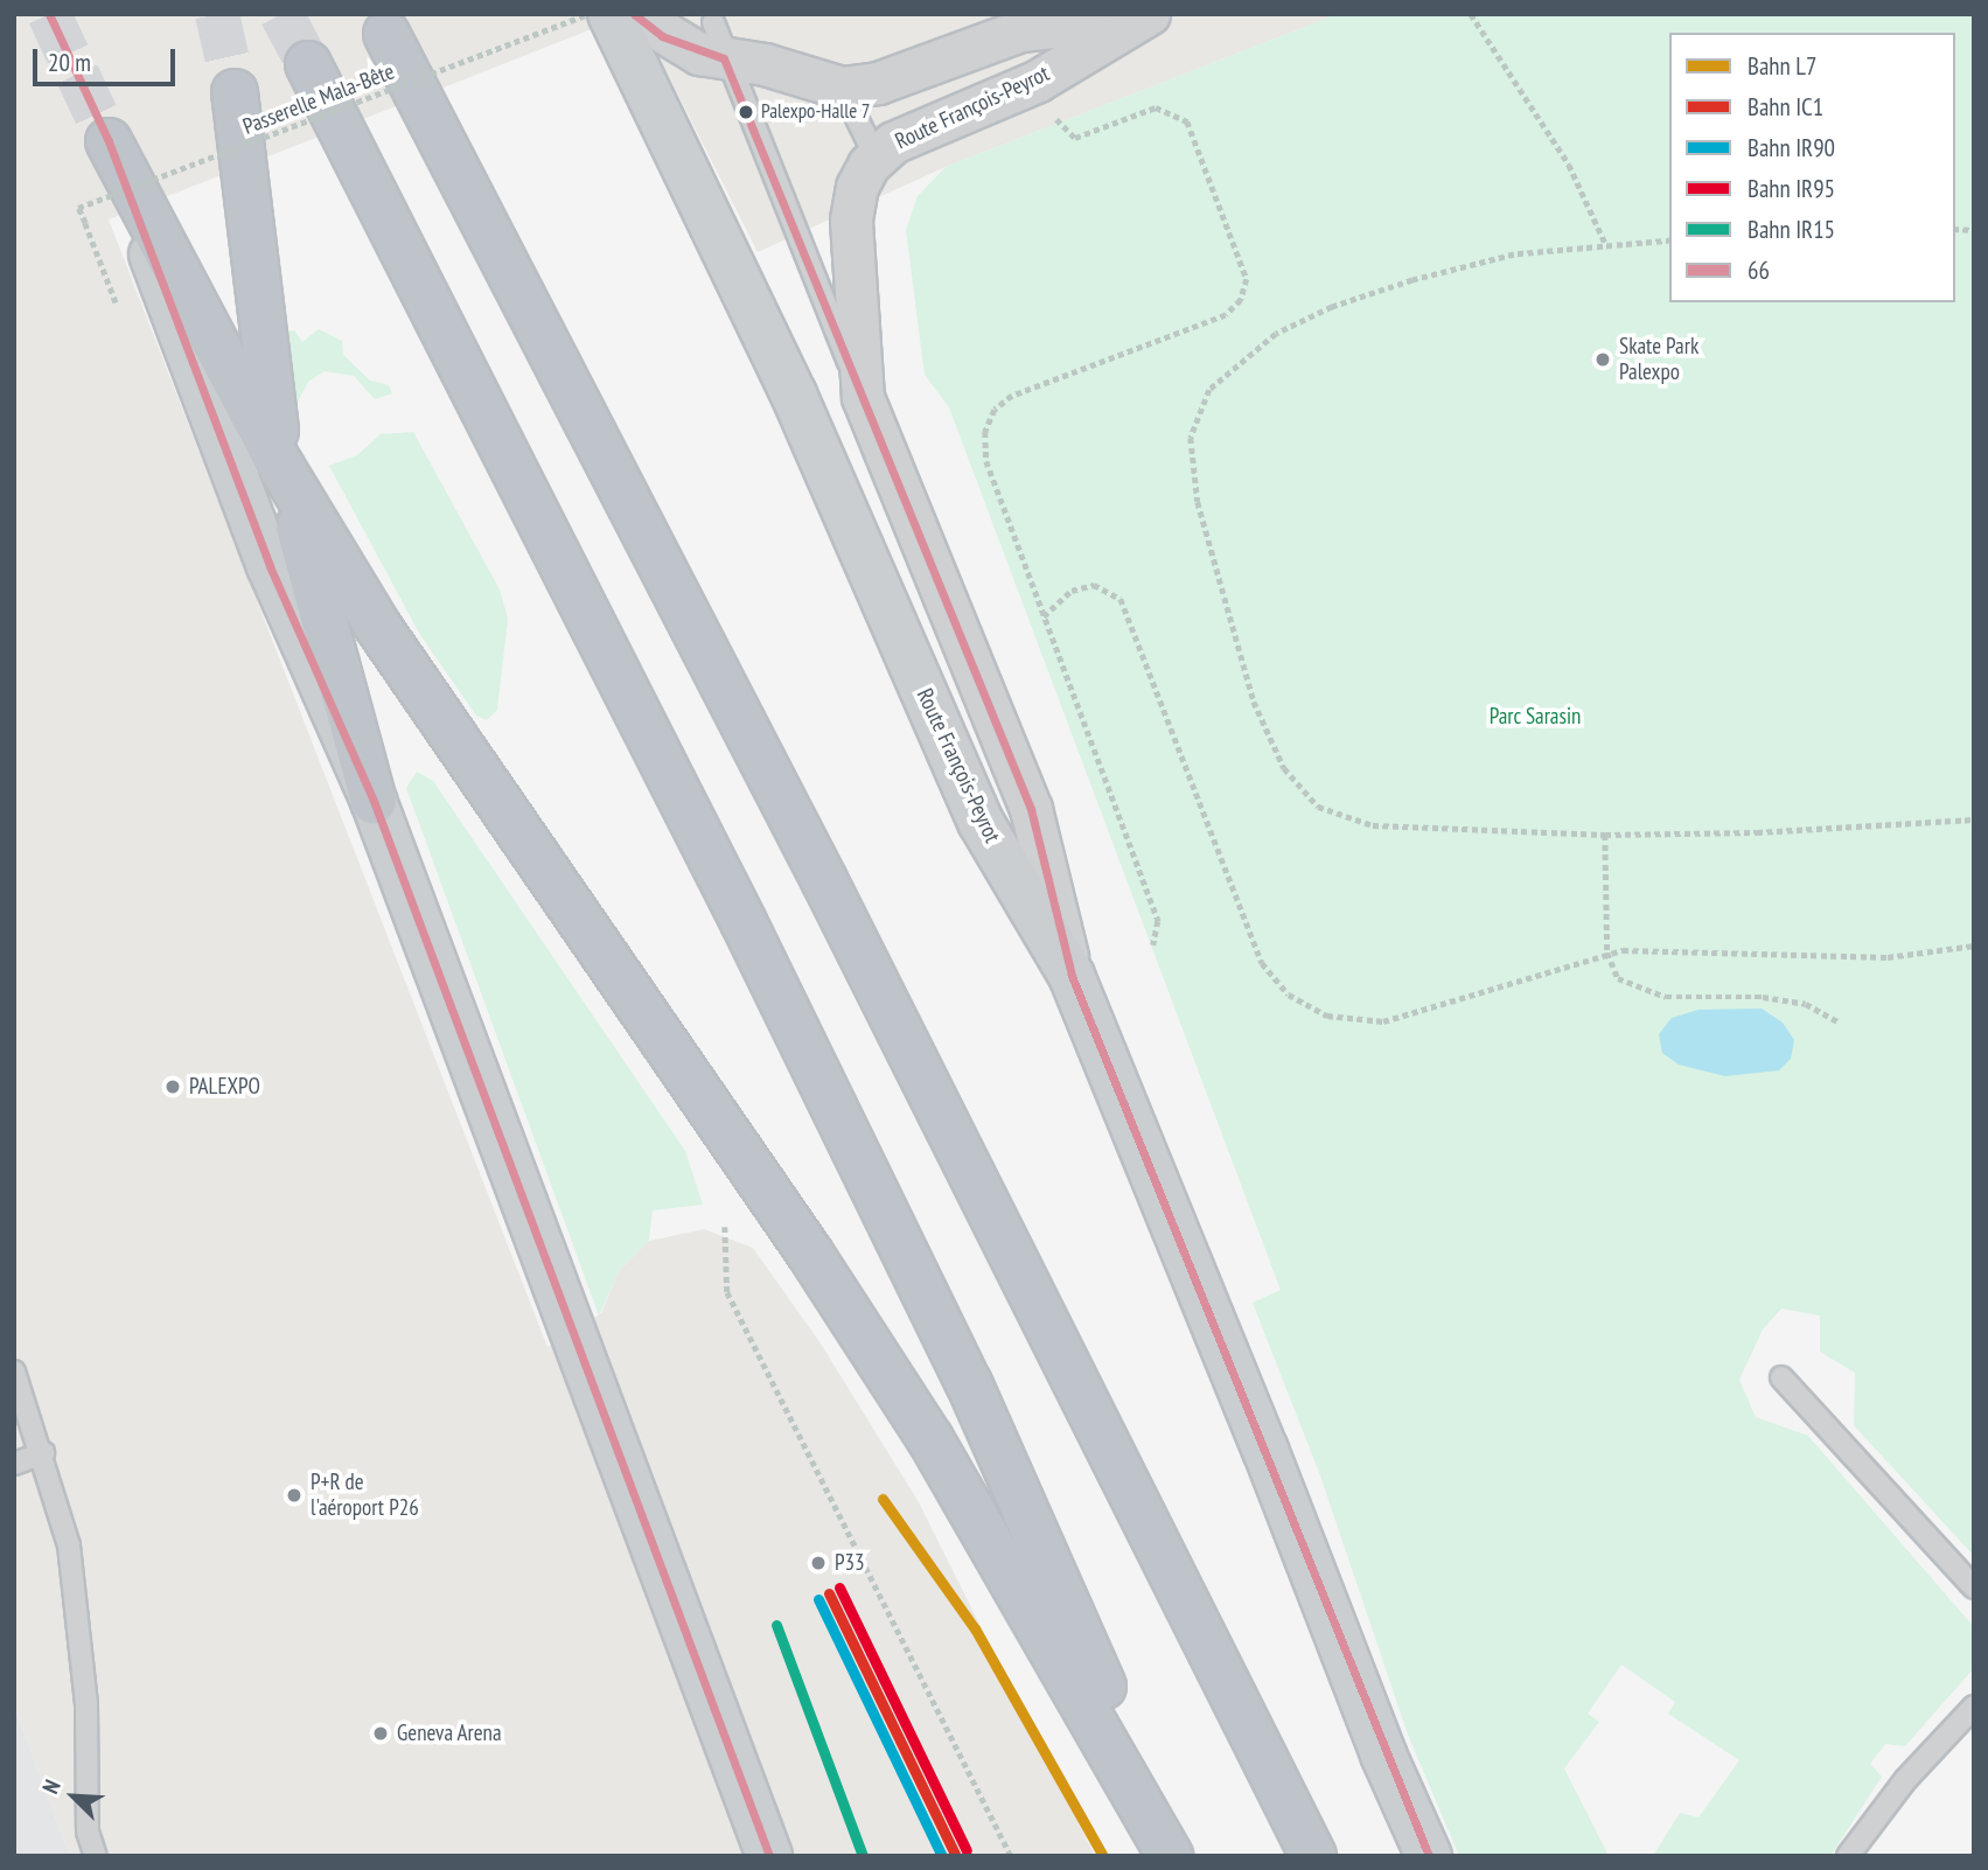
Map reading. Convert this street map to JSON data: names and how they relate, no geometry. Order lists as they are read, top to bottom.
{
  "streets": {
    "main road": ["Route François-Peyrot"],
    "path": ["Passerelle Mala-Bête"]
  },
  "parks": ["Parc Sarasin"],
  "places": [
    "Palexpo-Halle 7",
    "Skate Park Palexpo",
    "PALEXPO",
    "P+R de l'aéroport P26",
    "P33",
    "Geneva Arena"
  ],
  "lines": [
    "transit line 66",
    "rail line L7",
    "rail line IR95",
    "rail line IC1",
    "rail line IR90",
    "rail line IR15"
  ],
  "legend": [
    "Bahn L7",
    "Bahn IC1",
    "Bahn IR90",
    "Bahn IR95",
    "Bahn IR15",
    "66"
  ],
  "scale_bar": "20 m",
  "north": "top left"
}
